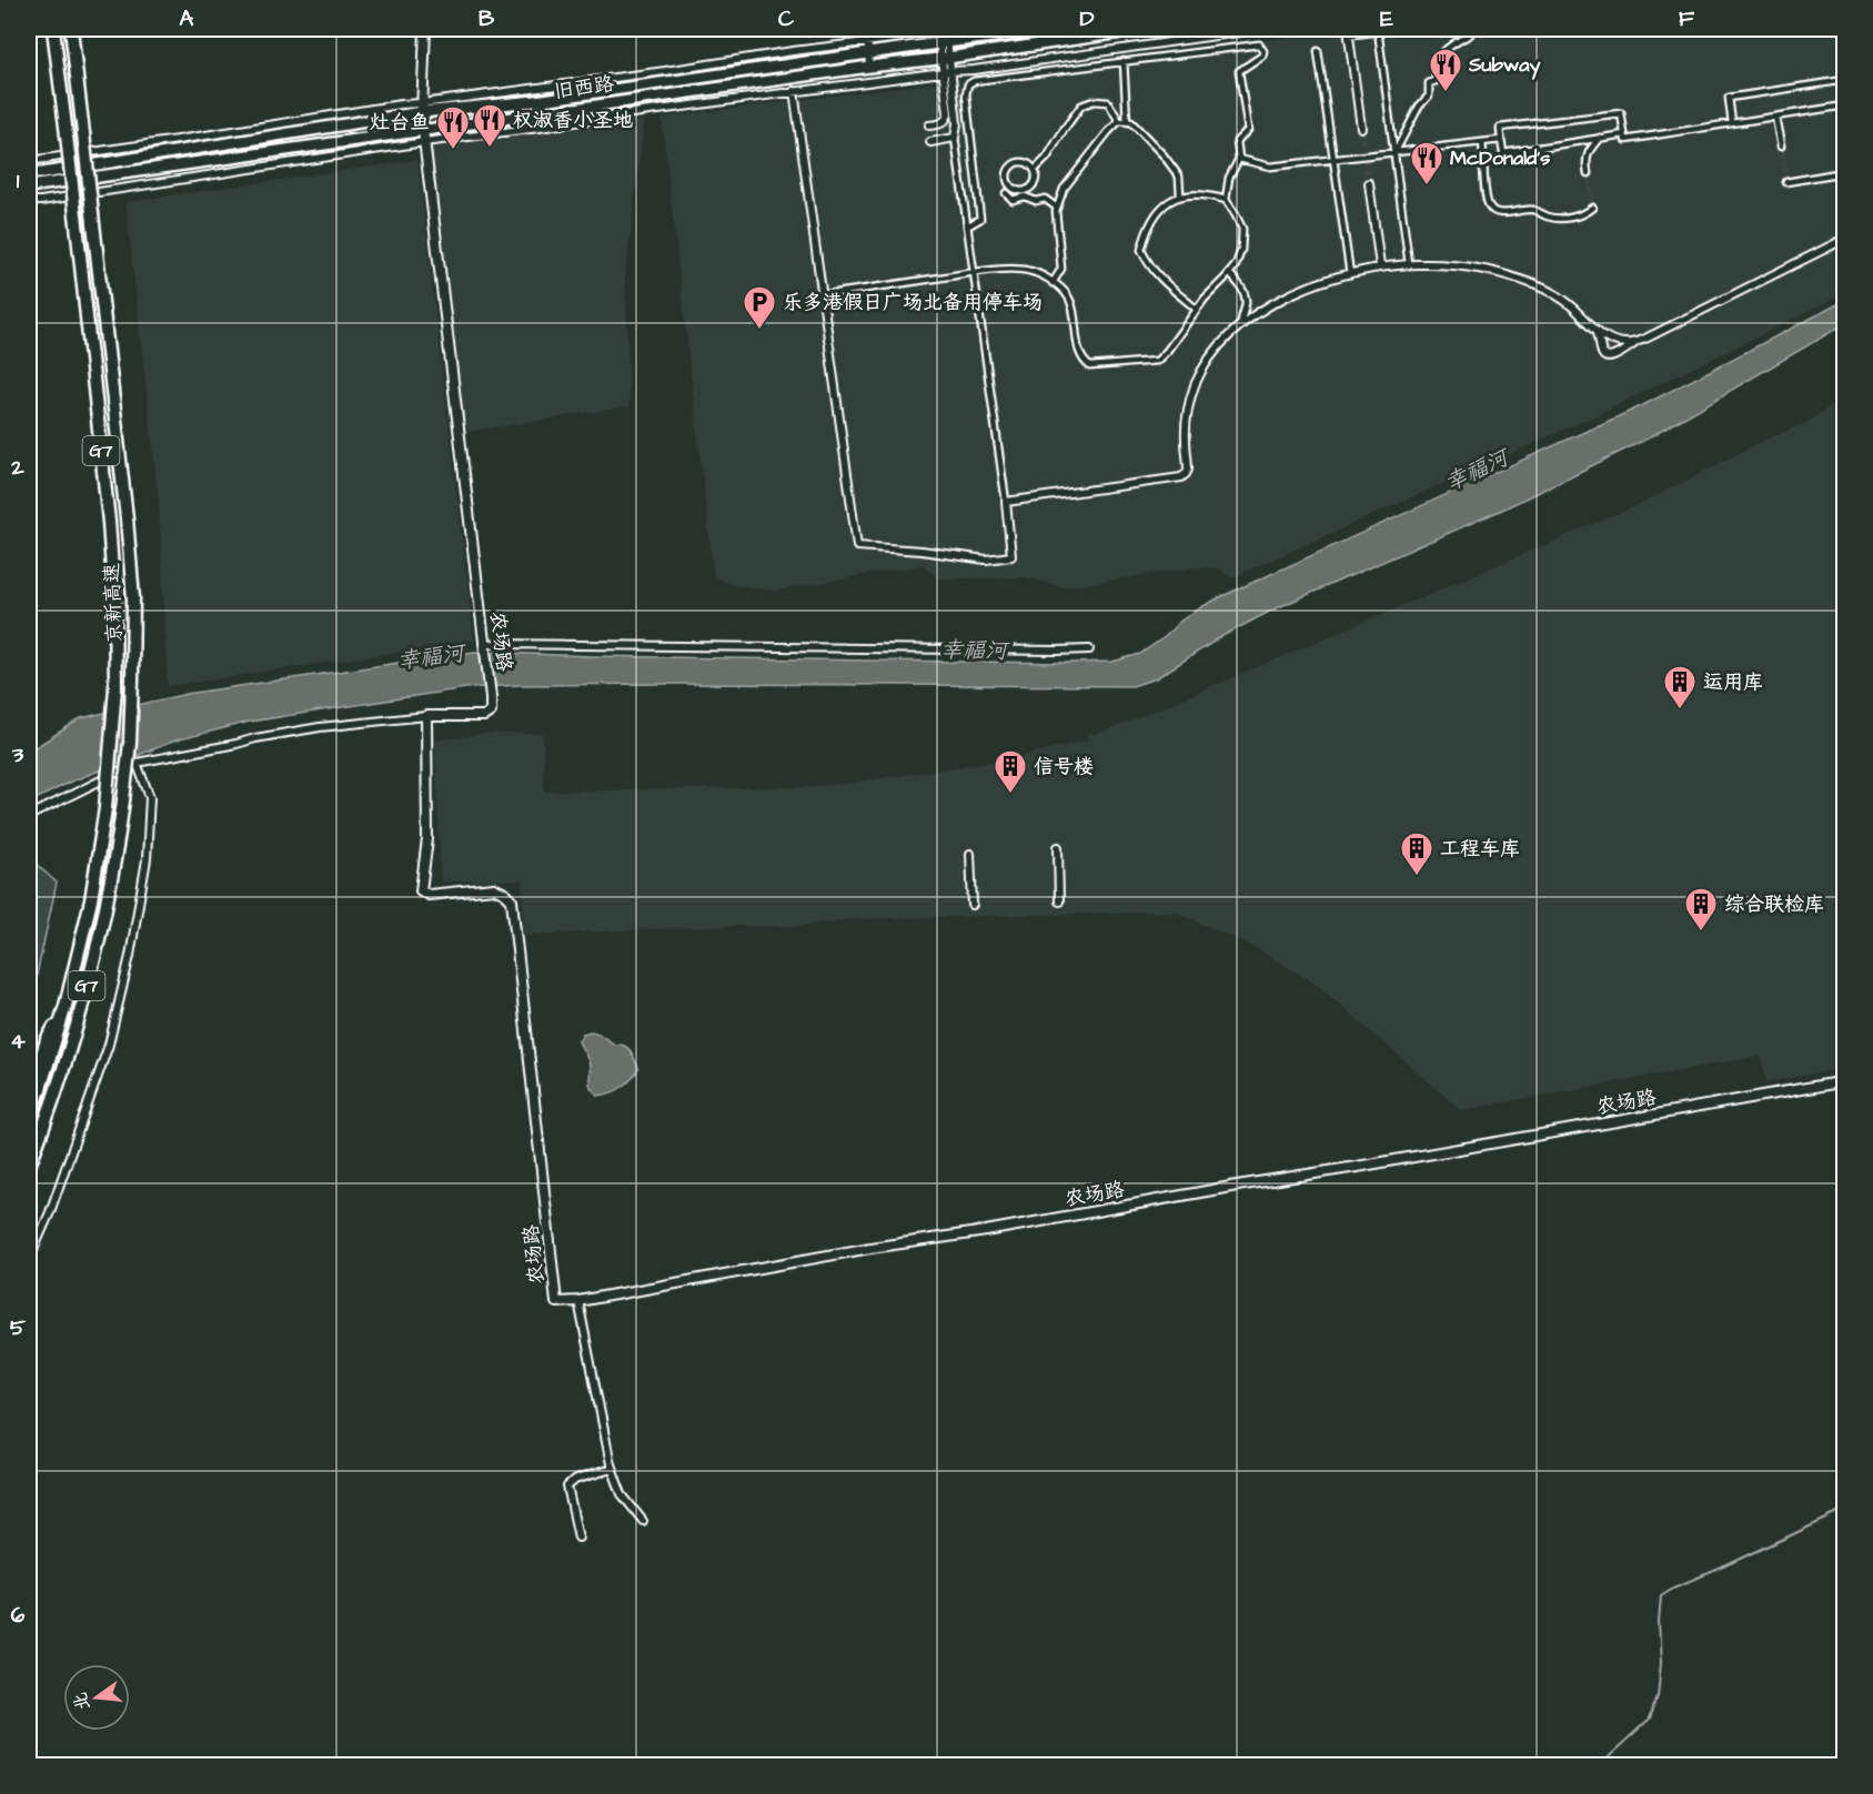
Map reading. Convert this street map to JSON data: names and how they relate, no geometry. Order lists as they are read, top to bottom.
{
  "streets": {
    "highway": ["G7", "京新高速"],
    "main road": ["旧西路"],
    "street": ["农场路"]
  },
  "crossings": [
    ["旧西路", "农场路"]
  ],
  "water": ["幸福河"],
  "places": {
    "restaurant": [
      "Subway",
      "权淑香小圣地",
      "灶台鱼",
      "McDonald's"
    ],
    "parking": ["乐多港假日广场北备用停车场"],
    "building": [
      "运用库",
      "信号楼",
      "工程车库",
      "综合联检库"
    ]
  },
  "north": "left",
  "grid": {
    "columns": [
      "A",
      "B",
      "C",
      "D",
      "E",
      "F"
    ],
    "rows": [
      "1",
      "2",
      "3",
      "4",
      "5",
      "6"
    ]
  }
}
